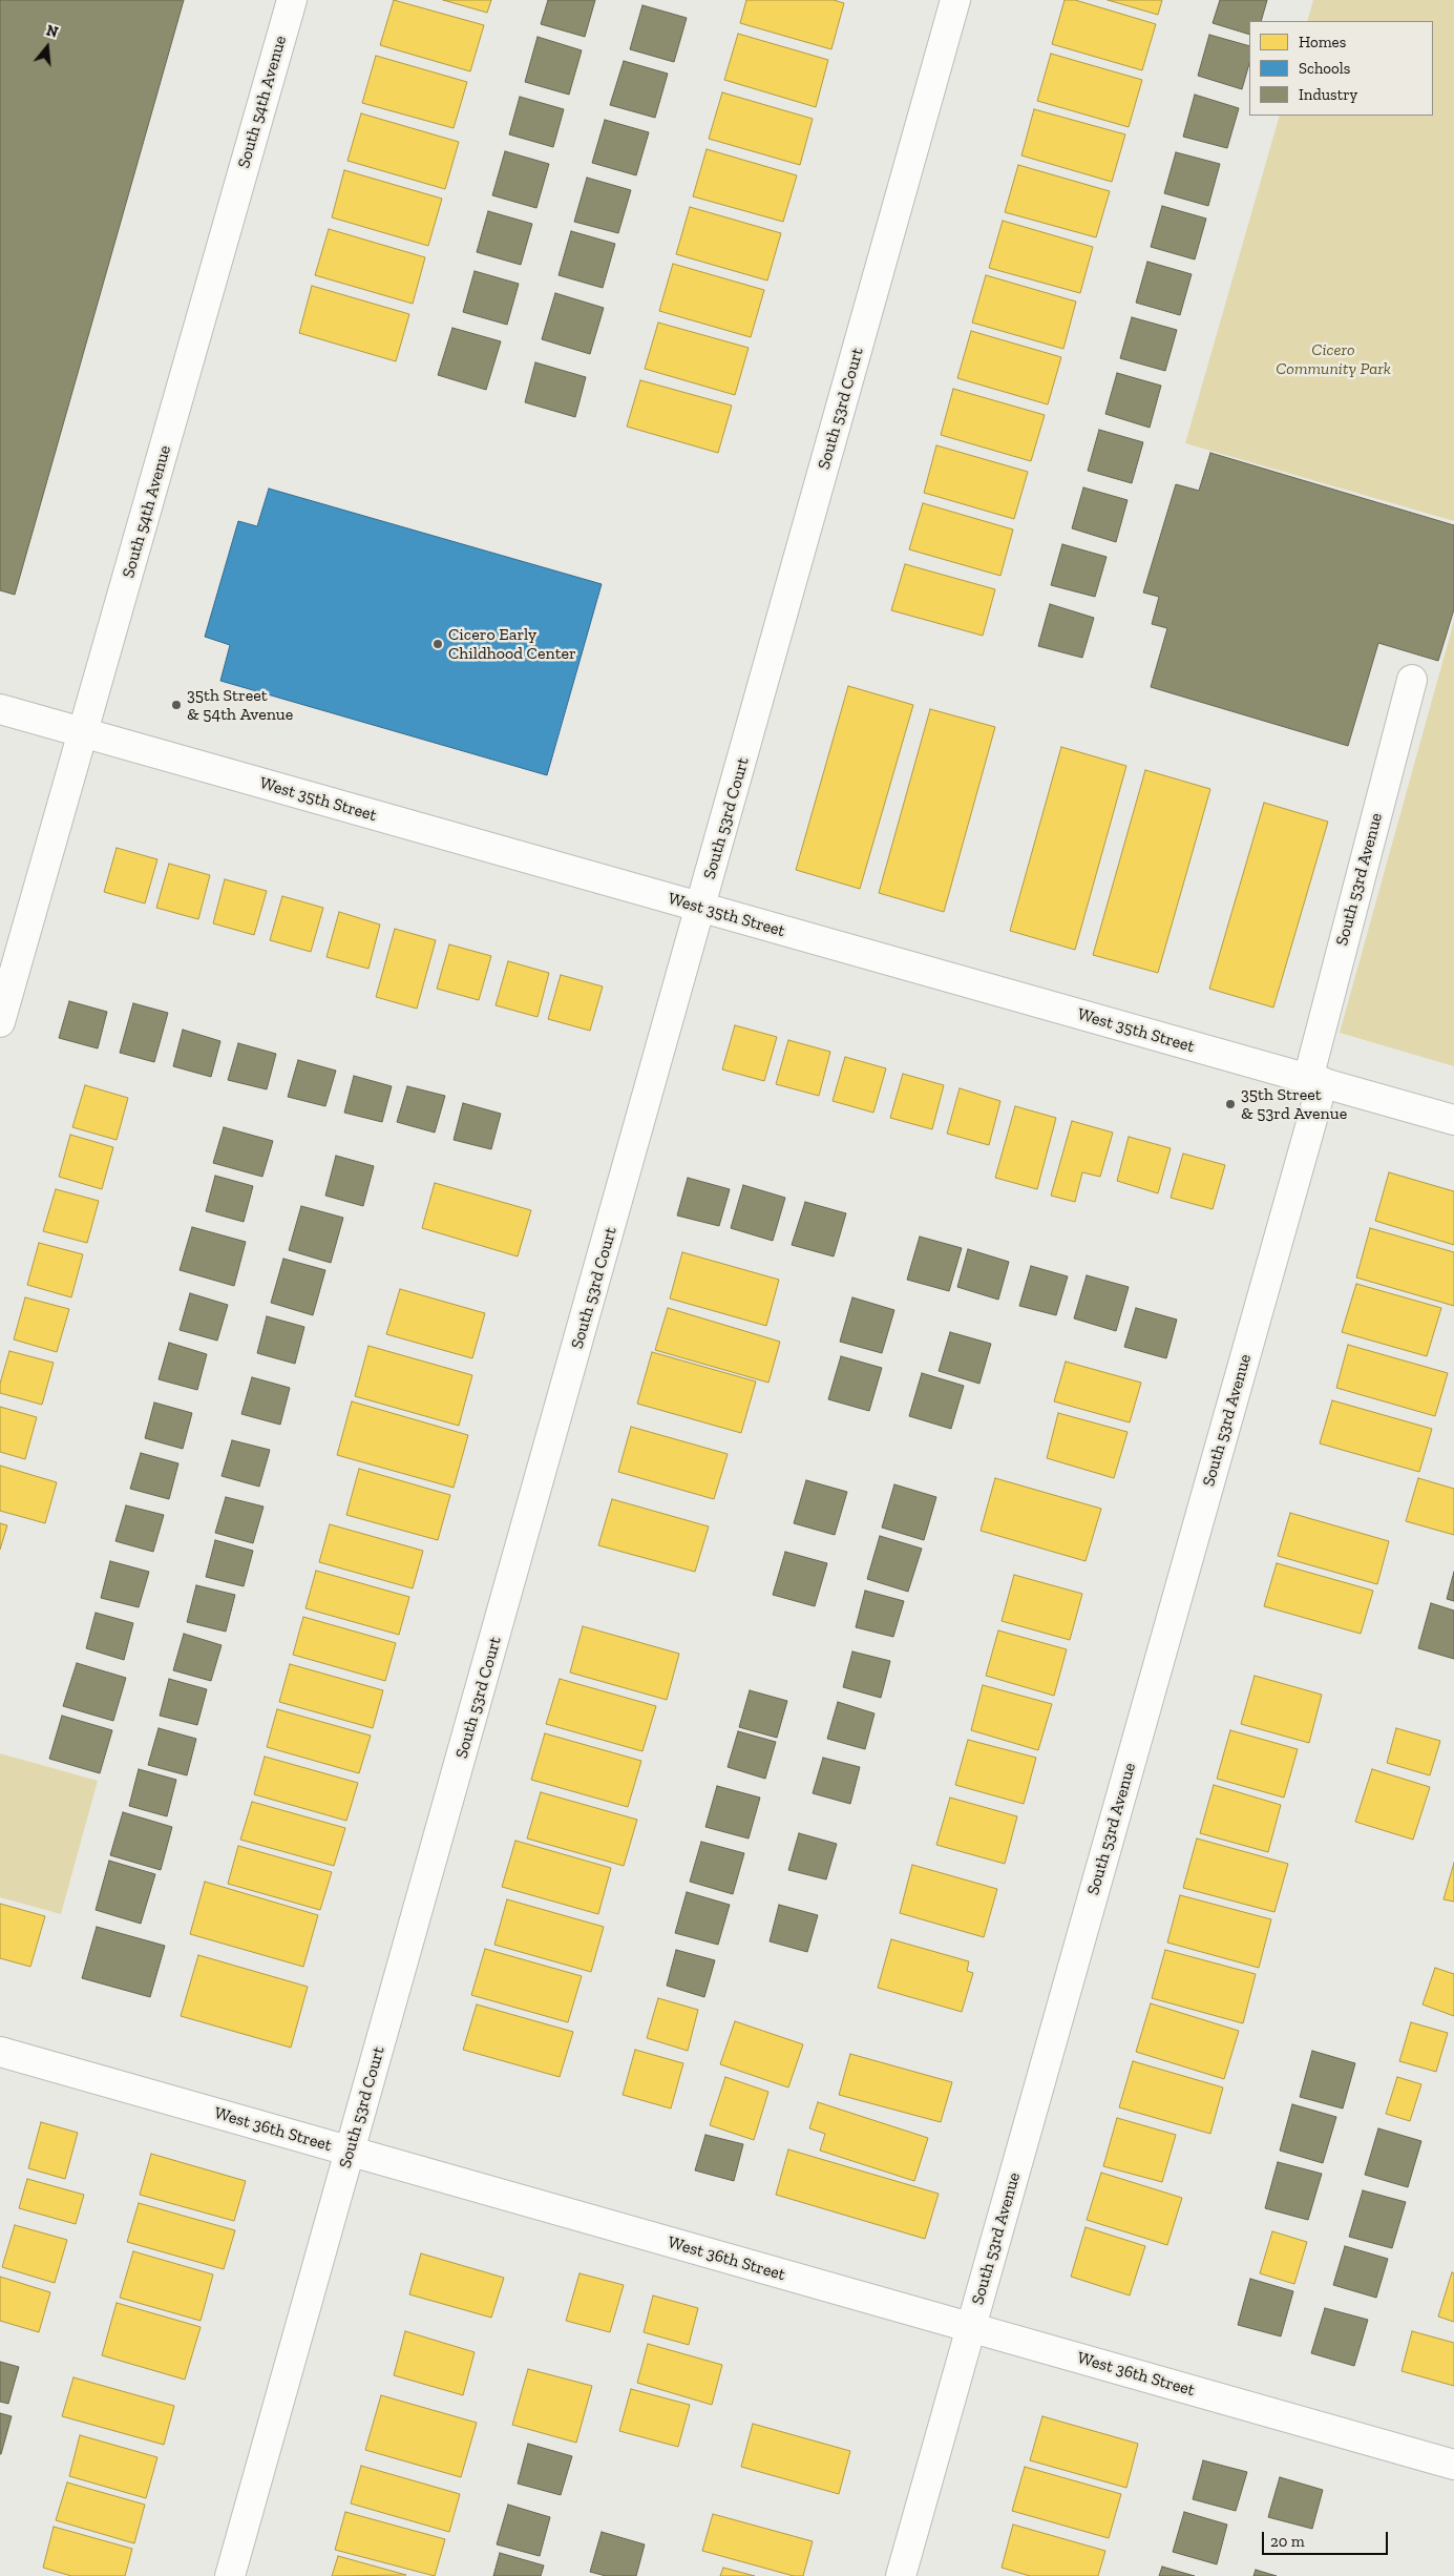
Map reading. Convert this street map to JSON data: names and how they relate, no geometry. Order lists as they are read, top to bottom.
{
  "streets": {
    "street": [
      "South 54th Avenue",
      "South 53rd Court",
      "West 35th Street",
      "South 53rd Avenue",
      "West 36th Street"
    ]
  },
  "crossings": [
    ["South 54th Avenue", "West 35th Street"],
    ["South 53rd Court", "West 35th Street"],
    ["South 53rd Court", "West 36th Street"],
    ["West 35th Street", "South 53rd Avenue"],
    ["South 53rd Avenue", "West 36th Street"]
  ],
  "parks": ["Cicero Community Park"],
  "places": ["Cicero Early Childhood Center", "35th Street & 54th Avenue", "35th Street & 53rd Avenue"],
  "legend": ["Homes", "Schools", "Industry"],
  "scale_bar": "20 m",
  "north": "top"
}
